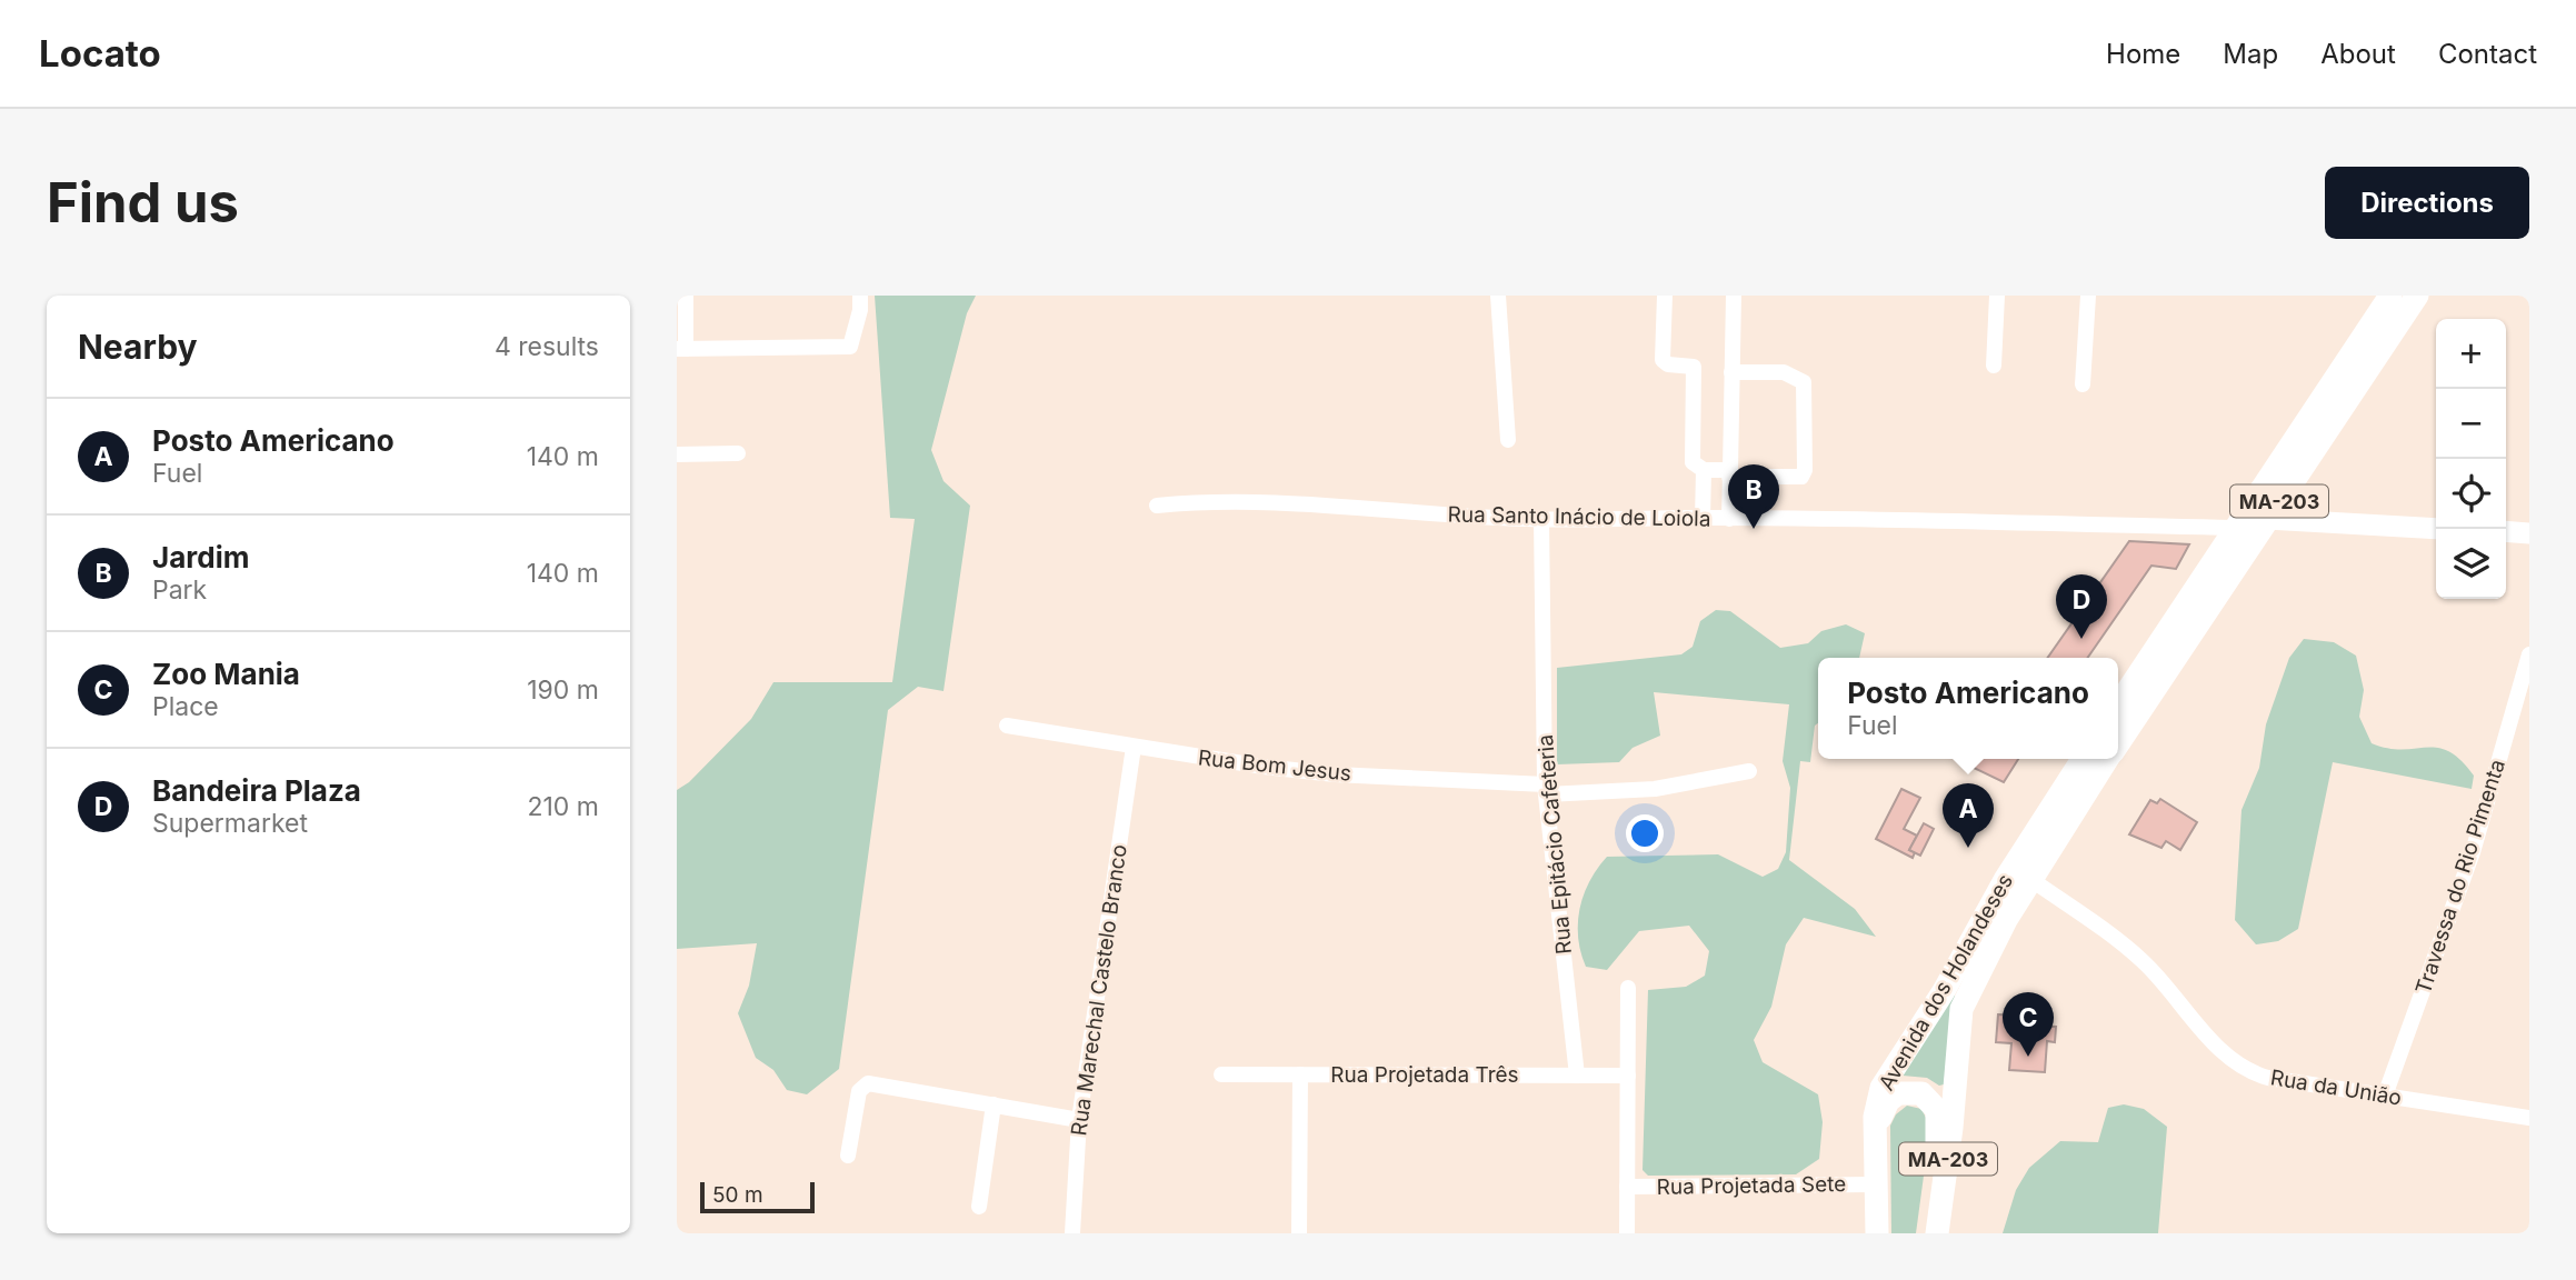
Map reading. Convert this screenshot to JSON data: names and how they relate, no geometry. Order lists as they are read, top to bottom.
{
  "streets": {
    "main road": ["MA-203", "Avenida dos Holandeses"],
    "street": [
      "Rua Santo Inácio de Loiola",
      "Rua Bom Jesus",
      "Rua Epitácio Cafeteria",
      "Travessa do Rio Pimenta",
      "Rua Marechal Castelo Branco",
      "Rua Projetada Três",
      "Rua da União",
      "Rua Projetada Sete"
    ]
  },
  "crossings": [
    ["MA-203", "Rua Santo Inácio de Loiola"],
    ["Rua Santo Inácio de Loiola", "Rua Epitácio Cafeteria"],
    ["Rua Bom Jesus", "Rua Epitácio Cafeteria"],
    ["Rua Bom Jesus", "Rua Marechal Castelo Branco"],
    ["Rua Epitácio Cafeteria", "Rua Projetada Três"],
    ["Travessa do Rio Pimenta", "Rua da União"],
    ["Avenida dos Holandeses", "Rua da União"],
    ["Avenida dos Holandeses", "Rua Projetada Sete"]
  ],
  "scale_bar": "50 m",
  "page": {
    "header": "Locato",
    "nav": [
      "Home",
      "Map",
      "About",
      "Contact"
    ],
    "buttons": "Directions",
    "title": "Find us",
    "heading": ["Nearby", "4 results"],
    "map_buttons": ["+", "−"],
    "list": [
      {
        "mark": "A",
        "name": "Posto Americano",
        "note": "Fuel",
        "value": "140 m"
      },
      {
        "mark": "B",
        "name": "Jardim",
        "note": "Park",
        "value": "140 m"
      },
      {
        "mark": "C",
        "name": "Zoo Mania",
        "note": "Place",
        "value": "190 m"
      },
      {
        "mark": "D",
        "name": "Bandeira Plaza",
        "note": "Supermarket",
        "value": "210 m"
      }
    ],
    "pins": [
      "B",
      "D",
      "A",
      "C"
    ],
    "popup": ["Posto Americano", "Fuel"],
    "scale": "50 m"
  }
}
